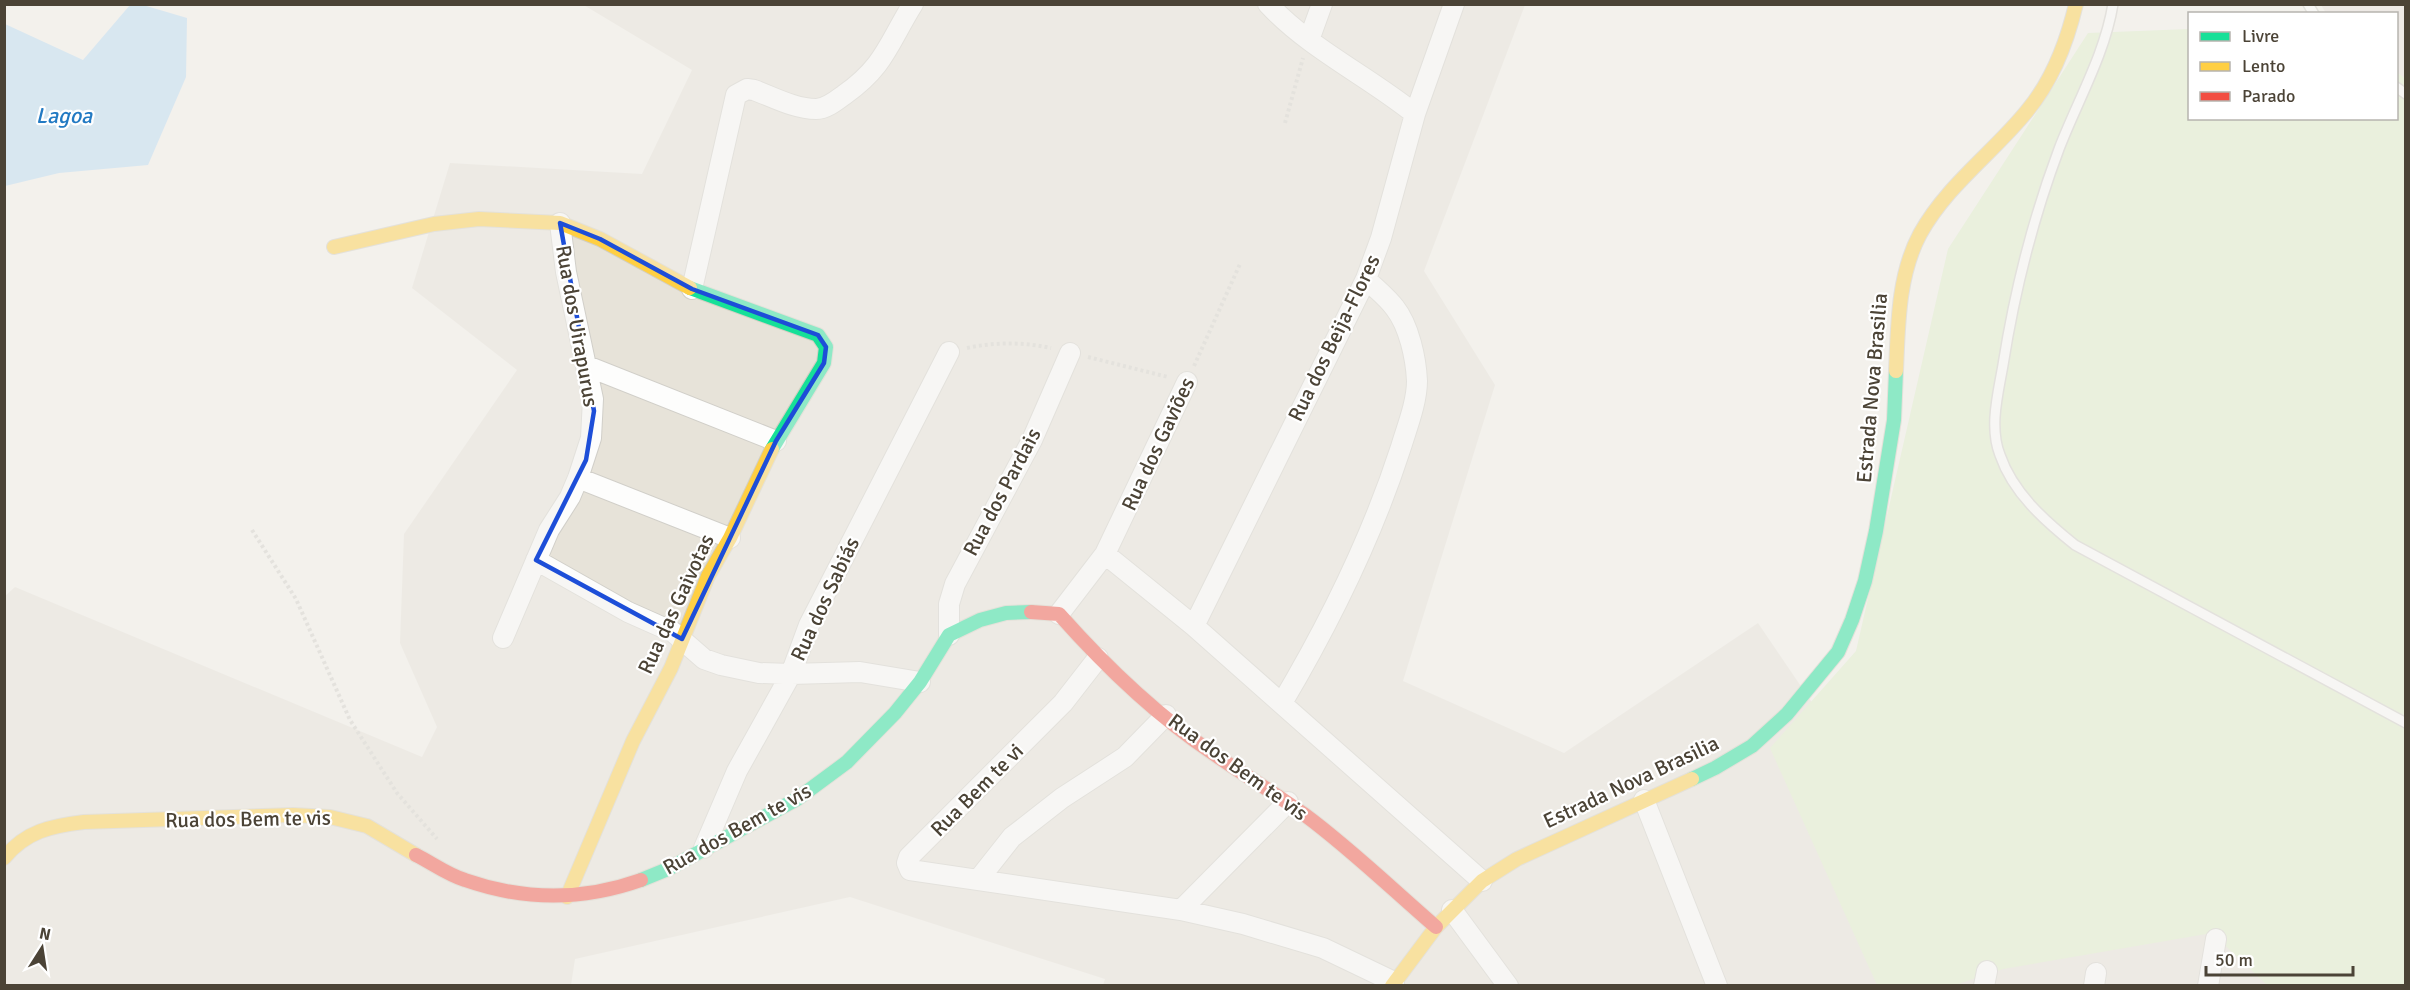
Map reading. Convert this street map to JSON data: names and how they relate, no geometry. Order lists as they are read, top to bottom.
{
  "streets": {
    "street": [
      "Rua dos Uirapurus",
      "Rua dos Beija-Flores",
      "Estrada Nova Brasilia",
      "Rua dos Gaviões",
      "Rua dos Pardais",
      "Rua dos Sabiás",
      "Rua das Gaivotas",
      "Rua dos Bem te vis",
      "Rua Bem te vi"
    ]
  },
  "crossings": [
    ["Rua dos Uirapurus", "Rua das Gaivotas"],
    ["Estrada Nova Brasilia", "Rua dos Bem te vis"],
    ["Estrada Nova Brasilia", "Rua Bem te vi"],
    ["Rua dos Gaviões", "Rua dos Bem te vis"],
    ["Rua dos Pardais", "Rua dos Bem te vis"],
    ["Rua dos Sabiás", "Rua dos Bem te vis"],
    ["Rua das Gaivotas", "Rua dos Bem te vis"],
    ["Rua dos Bem te vis", "Rua Bem te vi"]
  ],
  "water": ["Lagoa"],
  "legend": ["Livre", "Lento", "Parado"],
  "scale_bar": "50 m",
  "north": "top"
}
